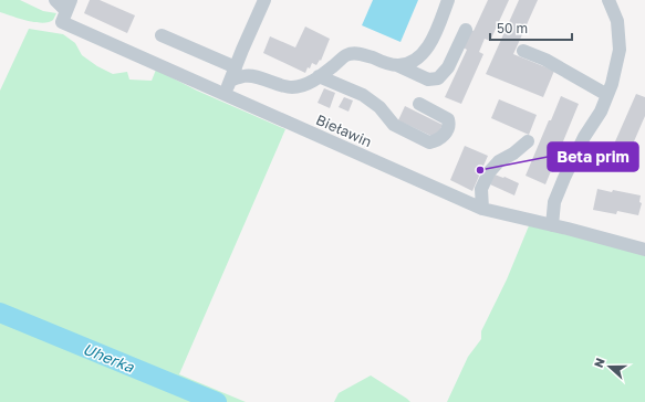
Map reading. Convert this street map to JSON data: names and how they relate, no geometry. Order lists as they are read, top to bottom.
{
  "streets": {
    "street": ["Bieławin"]
  },
  "water": ["Uherka"],
  "places": ["Beta prim"],
  "scale_bar": "50 m",
  "north": "left"
}
